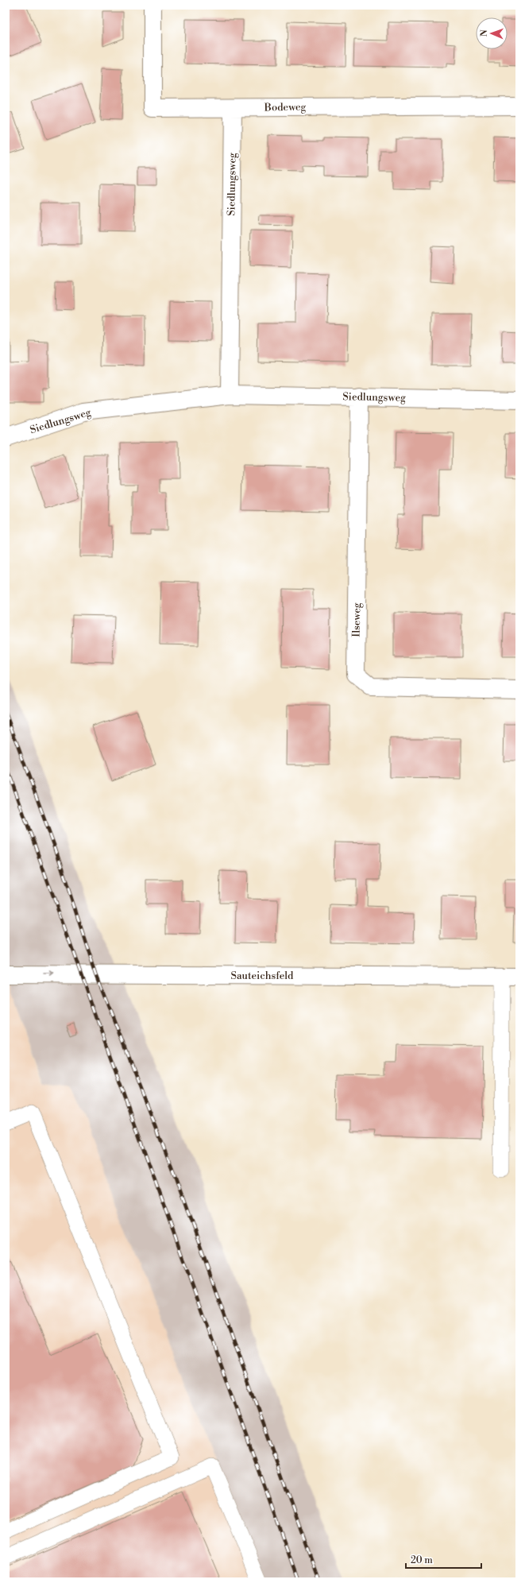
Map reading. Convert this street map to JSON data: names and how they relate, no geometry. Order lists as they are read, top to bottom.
{
  "streets": {
    "street": [
      "Bodeweg",
      "Siedlungsweg",
      "Ilseweg",
      "Sauteichsfeld"
    ]
  },
  "crossings": [
    ["Bodeweg", "Siedlungsweg"],
    ["Siedlungsweg", "Ilseweg"]
  ],
  "one_way": ["Sauteichsfeld"],
  "scale_bar": "20 m",
  "north": "left"
}
